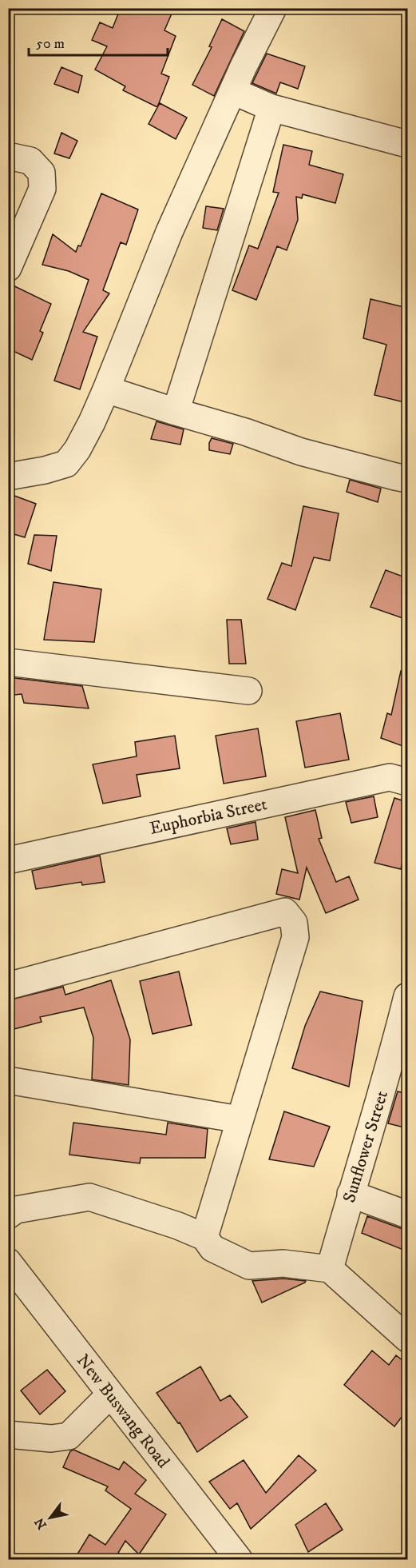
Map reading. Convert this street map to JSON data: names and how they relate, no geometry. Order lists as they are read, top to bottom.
{
  "streets": {
    "street": ["Euphorbia Street", "Sunflower Street", "New Buswang Road"]
  },
  "scale_bar": "50 m",
  "north": "bottom left"
}
